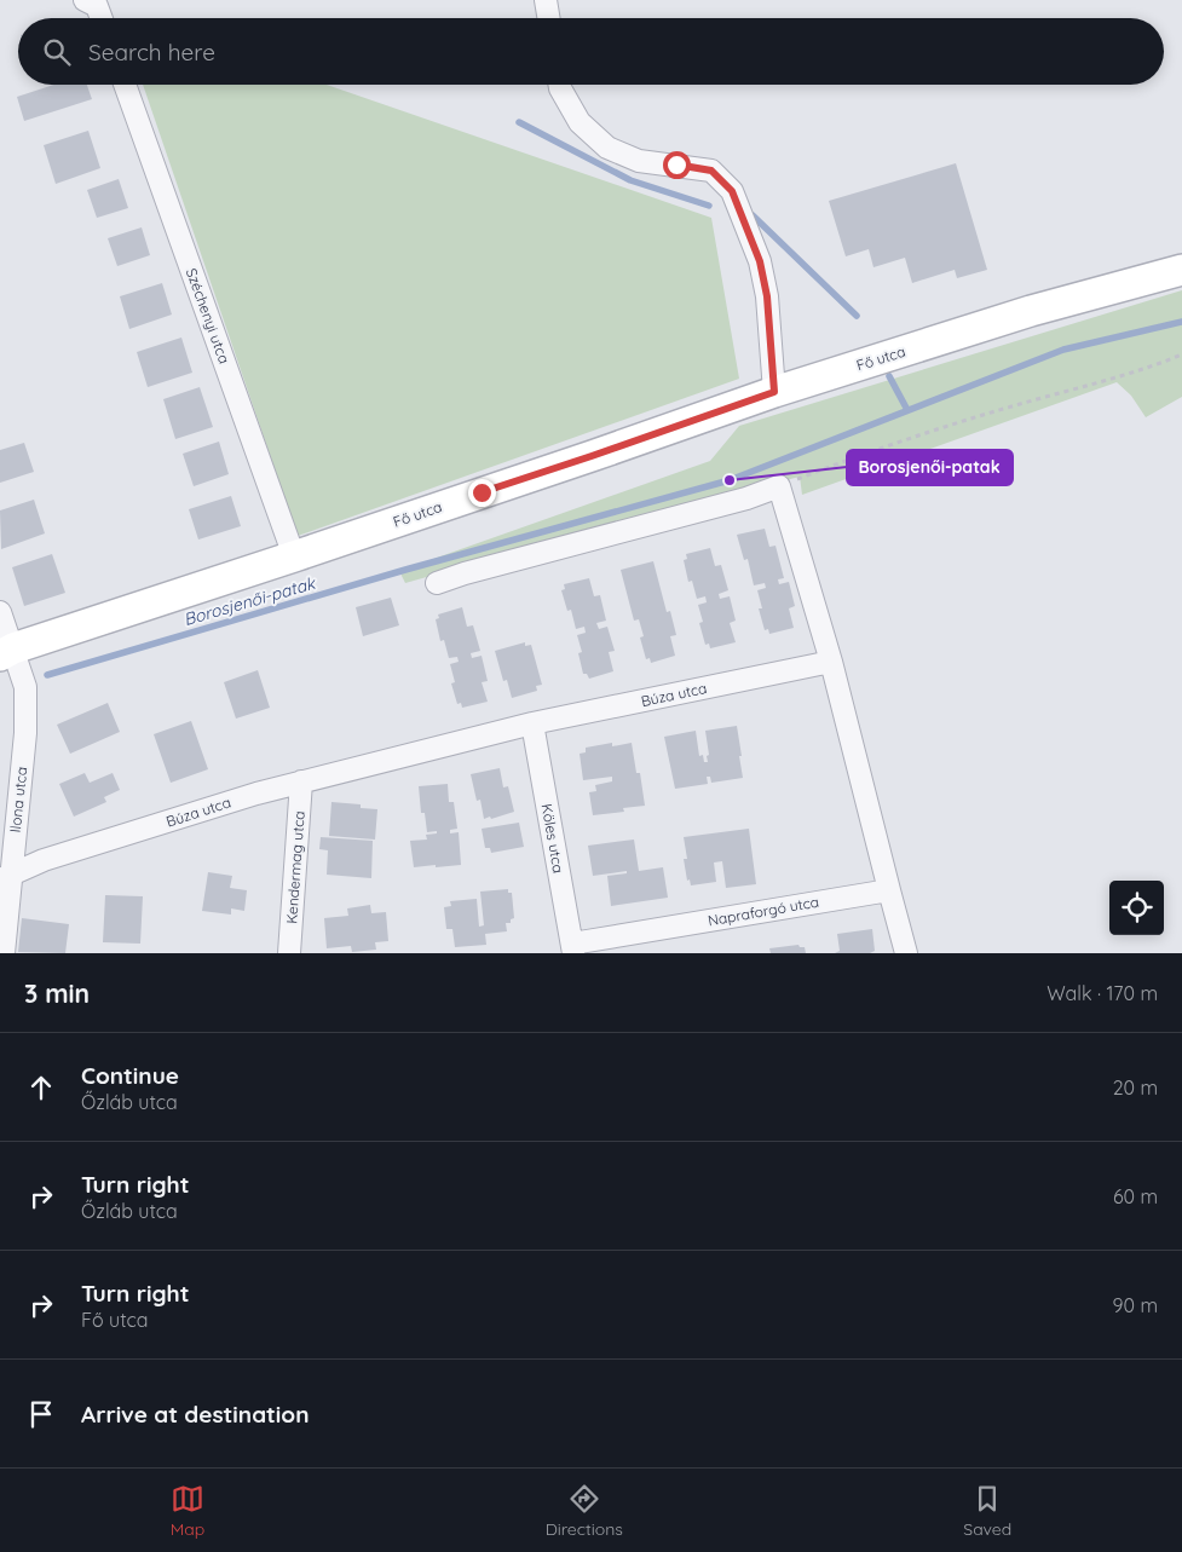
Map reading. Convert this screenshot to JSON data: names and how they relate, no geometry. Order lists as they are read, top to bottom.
{
  "streets": {
    "street": [
      "Széchenyi utca",
      "Fő utca",
      "Búza utca",
      "Ilona utca",
      "Köles utca",
      "Kendermag utca",
      "Napraforgó utca"
    ]
  },
  "crossings": [
    ["Széchenyi utca", "Fő utca"],
    ["Fő utca", "Ilona utca"],
    ["Búza utca", "Ilona utca"],
    ["Búza utca", "Köles utca"],
    ["Búza utca", "Kendermag utca"],
    ["Köles utca", "Napraforgó utca"]
  ],
  "water": ["Borosjenői-patak"],
  "places": ["Borosjenői-patak"],
  "page": {
    "search": "Search here",
    "heading": ["3 min", "Walk · 170 m"],
    "list": [
      ["Continue", "Őzláb utca", "20 m"],
      ["Turn right", "Őzláb utca", "60 m"],
      ["Turn right", "Fő utca", "90 m"],
      "Arrive at destination"
    ],
    "nav": ["Map", "Directions", "Saved"]
  }
}
